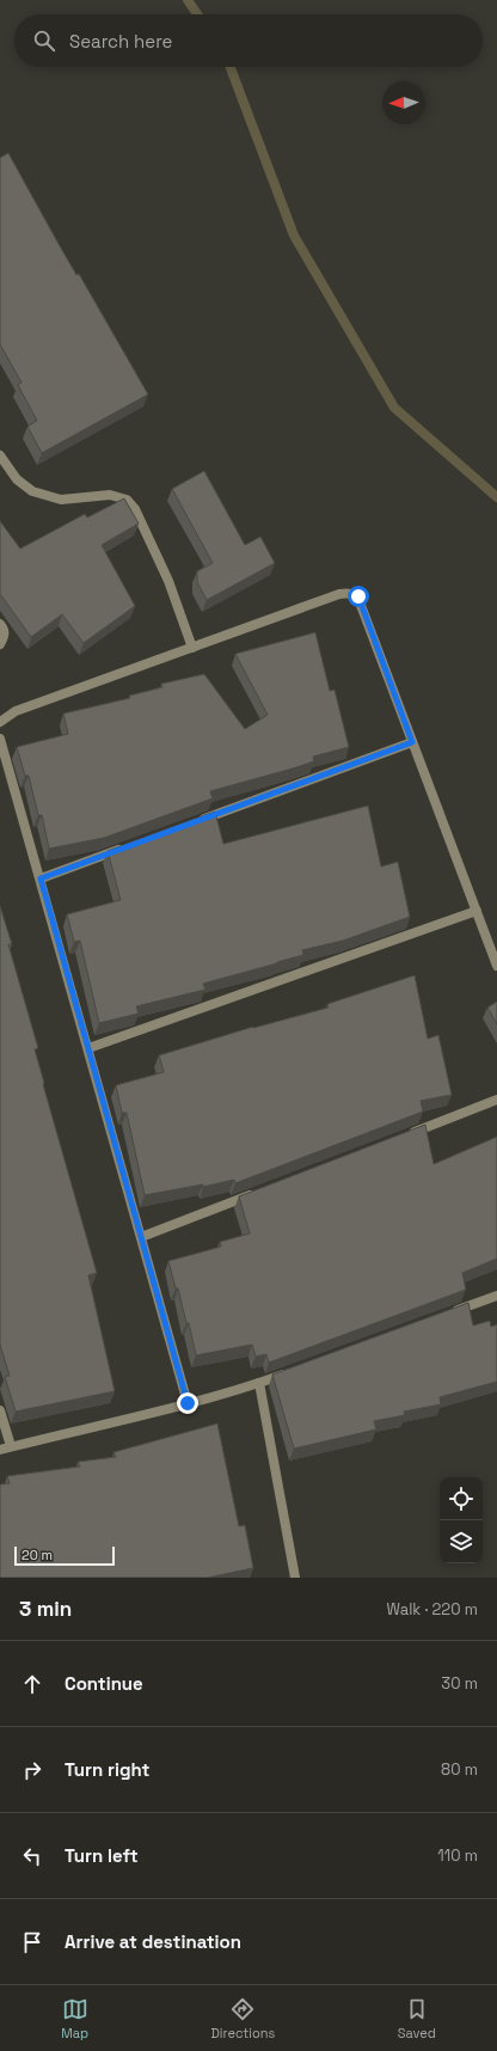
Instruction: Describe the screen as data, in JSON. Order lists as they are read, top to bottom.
{
  "scale_bar": "20 m",
  "north": "left",
  "page": {
    "search": "Search here",
    "scale": "20 m",
    "heading": ["3 min", "Walk · 220 m"],
    "list": [
      ["Continue", "30 m"],
      ["Turn right", "80 m"],
      ["Turn left", "110 m"],
      "Arrive at destination"
    ],
    "nav": ["Map", "Directions", "Saved"]
  }
}
